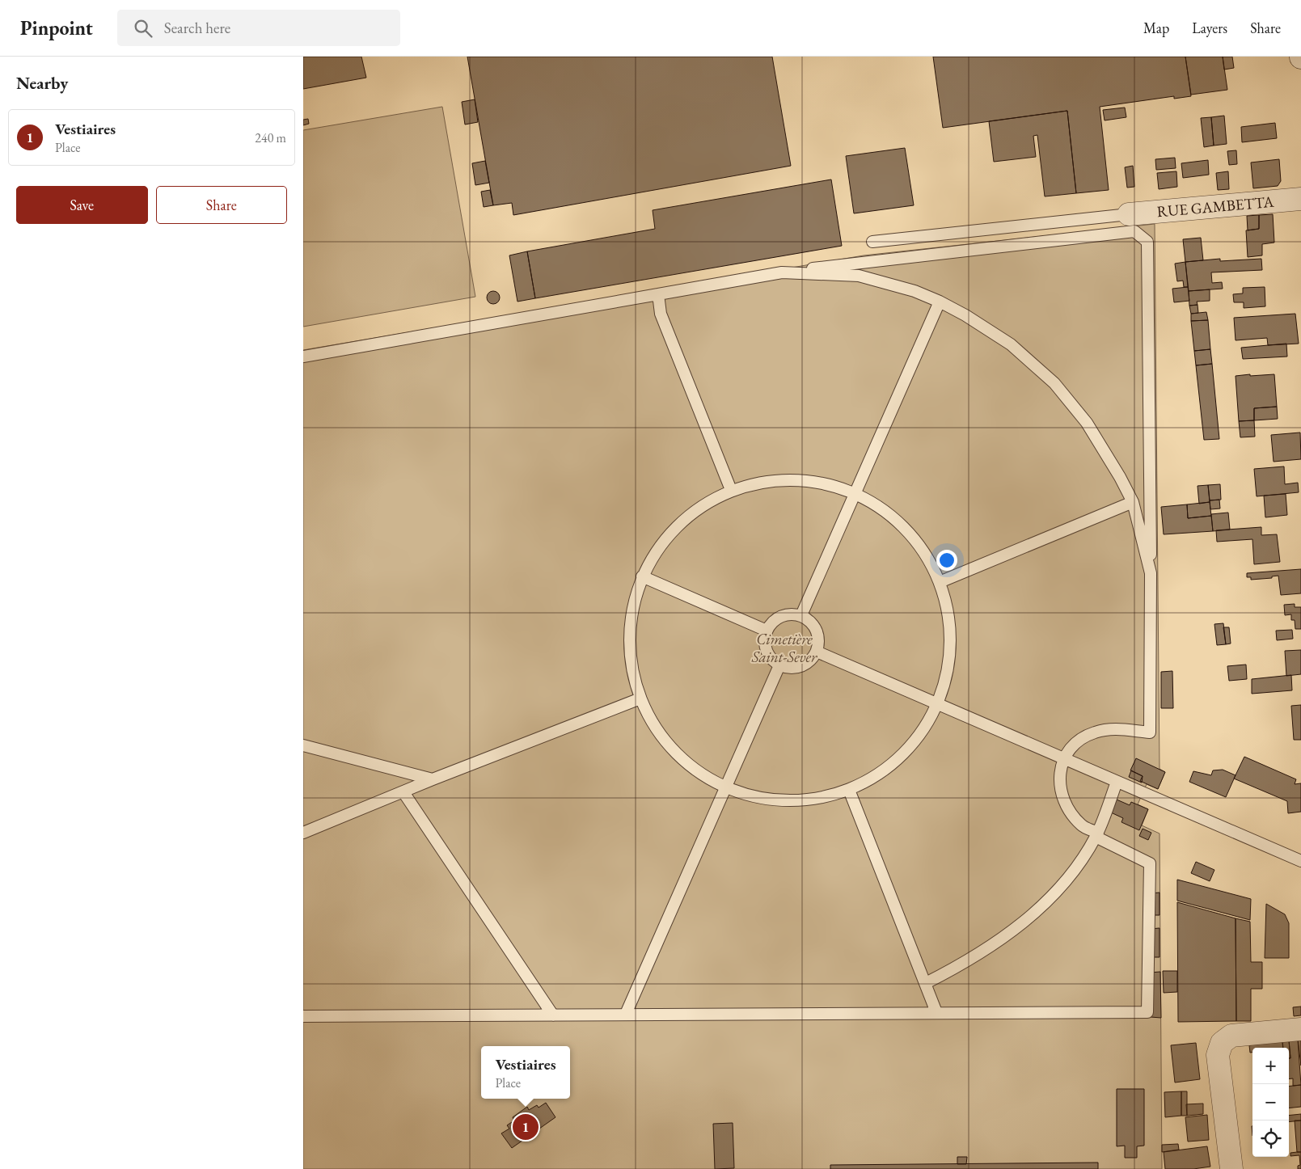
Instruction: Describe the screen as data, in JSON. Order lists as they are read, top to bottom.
{
  "streets": {
    "street": ["RUE GAMBETTA"]
  },
  "parks": ["Cimetière Saint-Sever"],
  "page": {
    "header": "Pinpoint",
    "search": "Search here",
    "nav": ["Map", "Layers", "Share"],
    "heading": "Nearby",
    "list": [
      {
        "mark": "1",
        "name": "Vestiaires",
        "note": "Place",
        "value": "240 m"
      }
    ],
    "buttons": ["Save", "Share"],
    "popup": ["Vestiaires", "Place"],
    "map_buttons": ["+", "−"],
    "pins": "1"
  }
}
